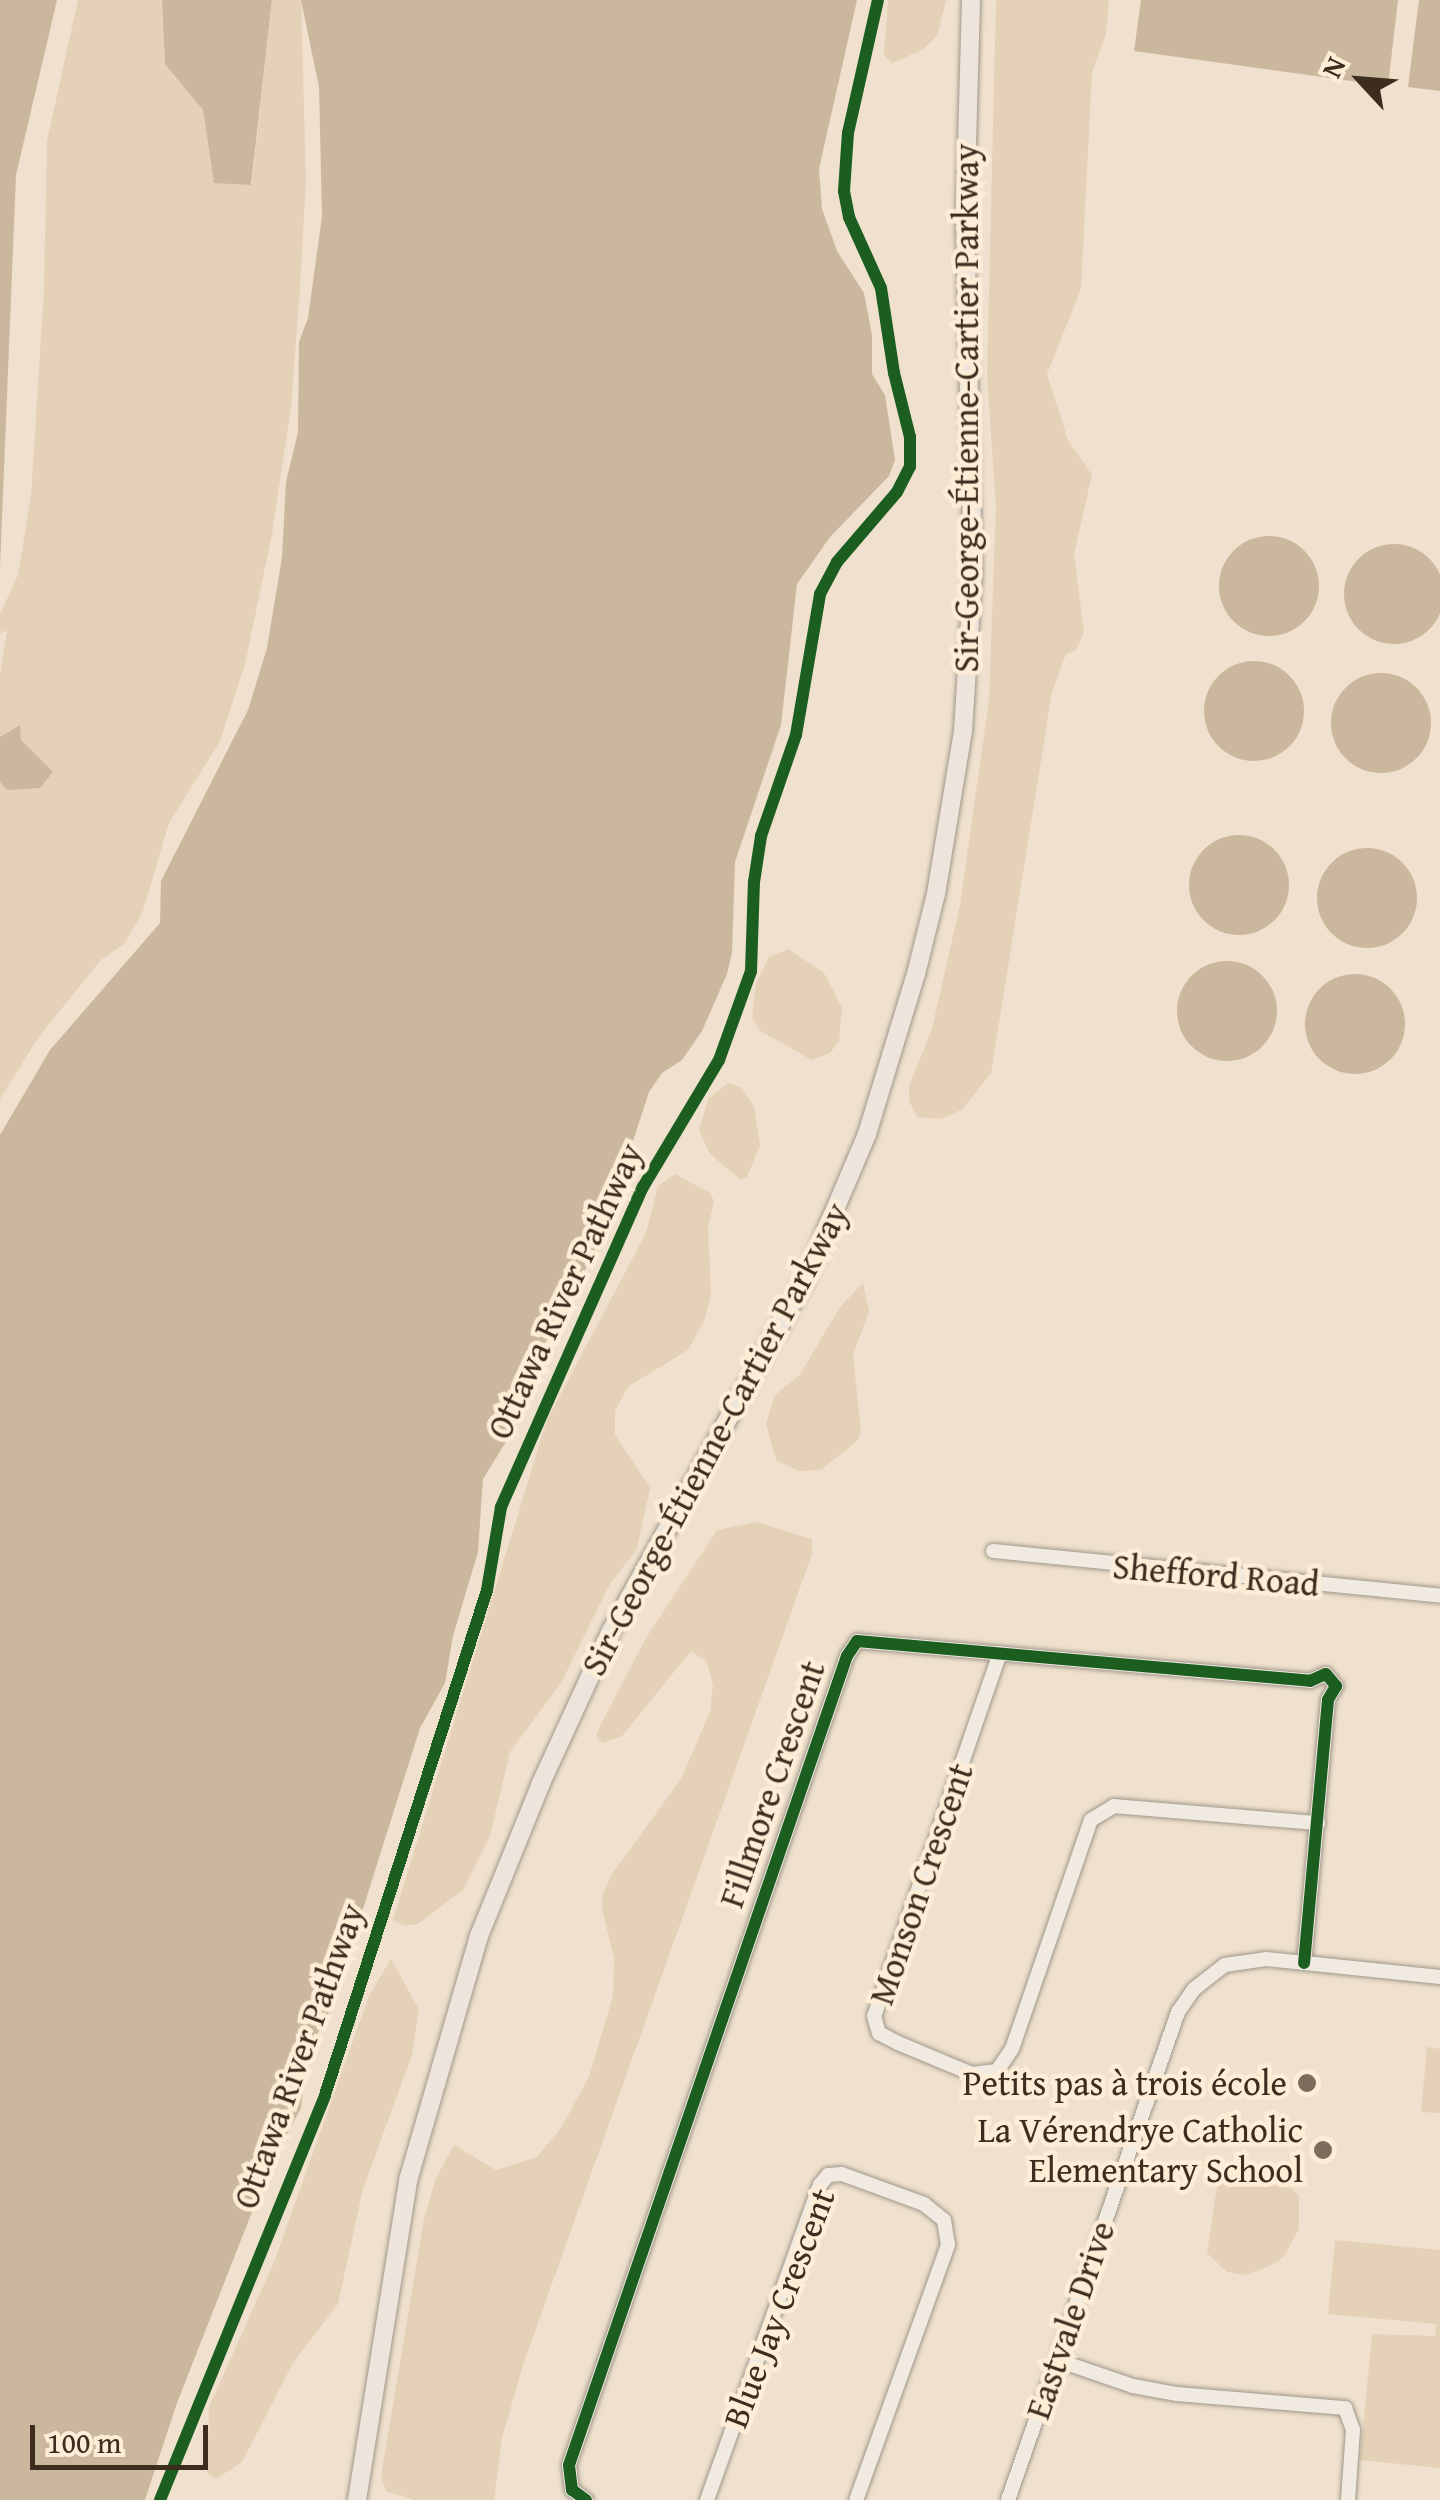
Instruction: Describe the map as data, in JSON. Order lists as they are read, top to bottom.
{
  "streets": {
    "main road": ["Sir-George-Étienne-Cartier Parkway"],
    "street": [
      "Shefford Road",
      "Fillmore Crescent",
      "Monson Crescent",
      "Blue Jay Crescent",
      "Eastvale Drive"
    ],
    "cycle path": ["Ottawa River Pathway"]
  },
  "crossings": [
    ["Fillmore Crescent", "Monson Crescent"],
    ["Fillmore Crescent", "Eastvale Drive"]
  ],
  "places": ["Petits pas à trois école", "La Vérendrye Catholic Elementary School"],
  "scale_bar": "100 m",
  "north": "top left"
}
